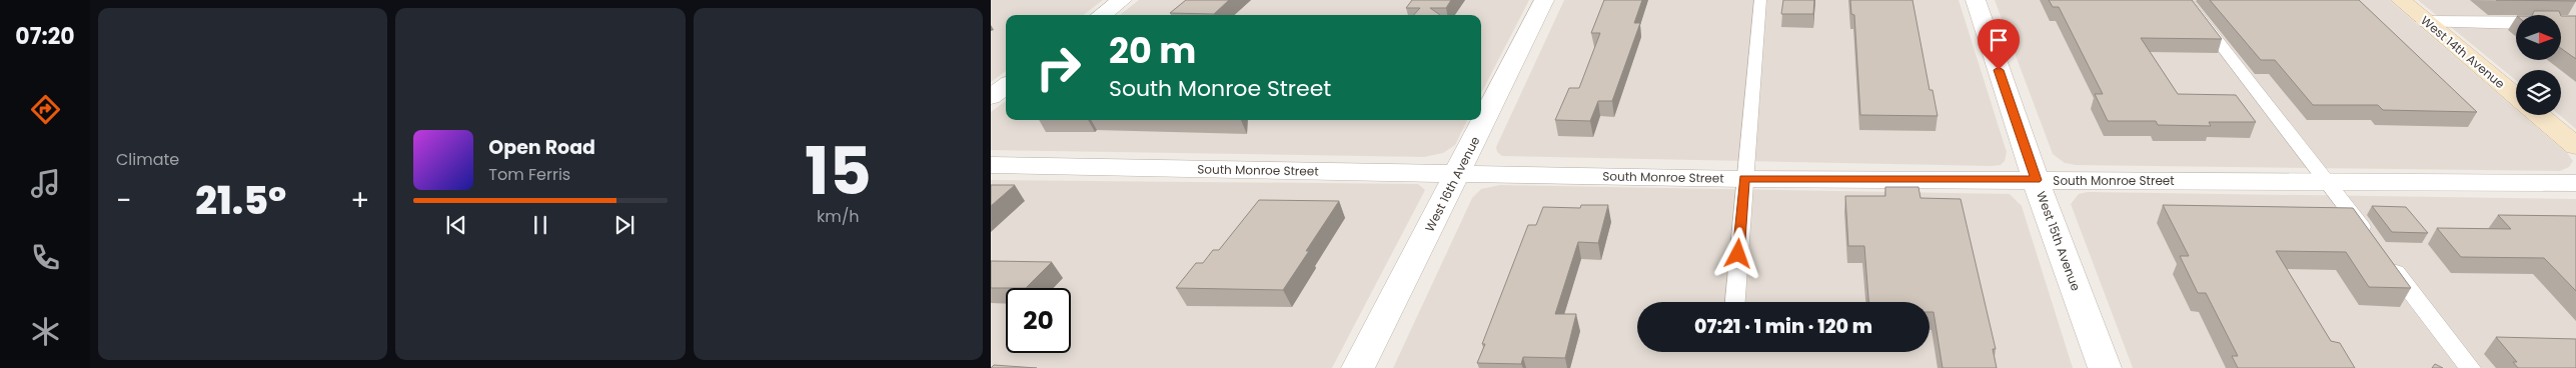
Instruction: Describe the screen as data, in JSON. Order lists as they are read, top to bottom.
{
  "streets": {
    "street": [
      "West 14th Avenue",
      "South Monroe Street",
      "West 16th Avenue",
      "West 15th Avenue"
    ]
  },
  "crossings": [
    ["South Monroe Street", "West 16th Avenue"],
    ["South Monroe Street", "West 15th Avenue"]
  ],
  "north": "right",
  "page": {
    "tabs": "07:20",
    "tile": [
      "Climate",
      ["15", "km/h"]
    ],
    "turn": ["20 m", "South Monroe Street"],
    "song": ["Open Road", "Tom Ferris"],
    "heat": ["−", "21.5°", "+"],
    "limit": "20",
    "trip": "07:21 · 1 min · 120 m"
  }
}
